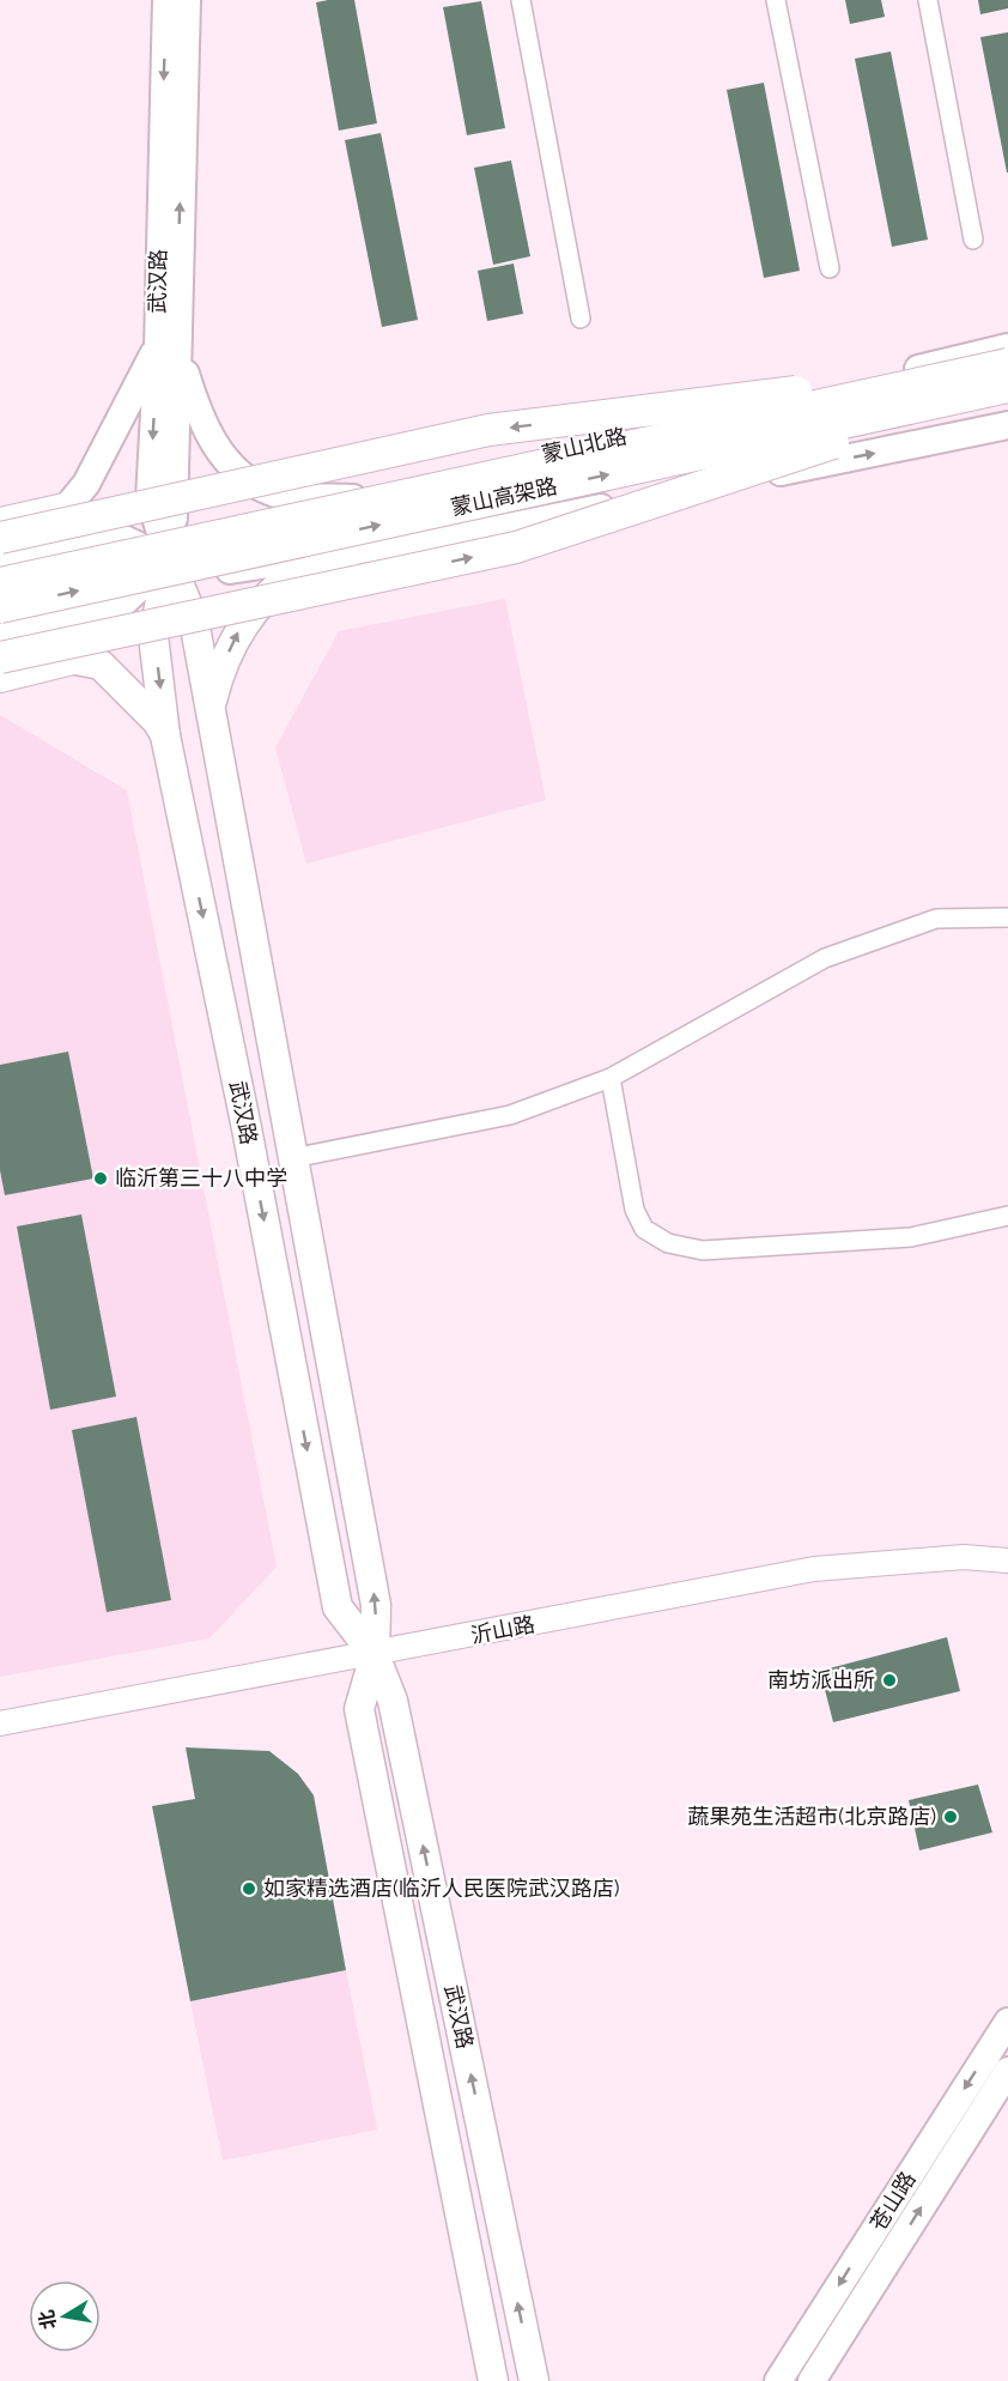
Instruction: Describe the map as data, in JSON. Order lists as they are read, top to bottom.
{
  "streets": {
    "highway": ["蒙山高架路"],
    "main road": ["武汉路", "蒙山北路", "苍山路"],
    "street": ["沂山路"]
  },
  "crossings": [
    ["武汉路", "蒙山北路"],
    ["武汉路", "沂山路"],
    ["蒙山北路", "蒙山高架路"]
  ],
  "places": [
    "临沂第三十八中学",
    "南坊派出所",
    "蔬果苑生活超市(北京路店)",
    "如家精选酒店(临沂人民医院武汉路店)"
  ],
  "north": "left"
}
